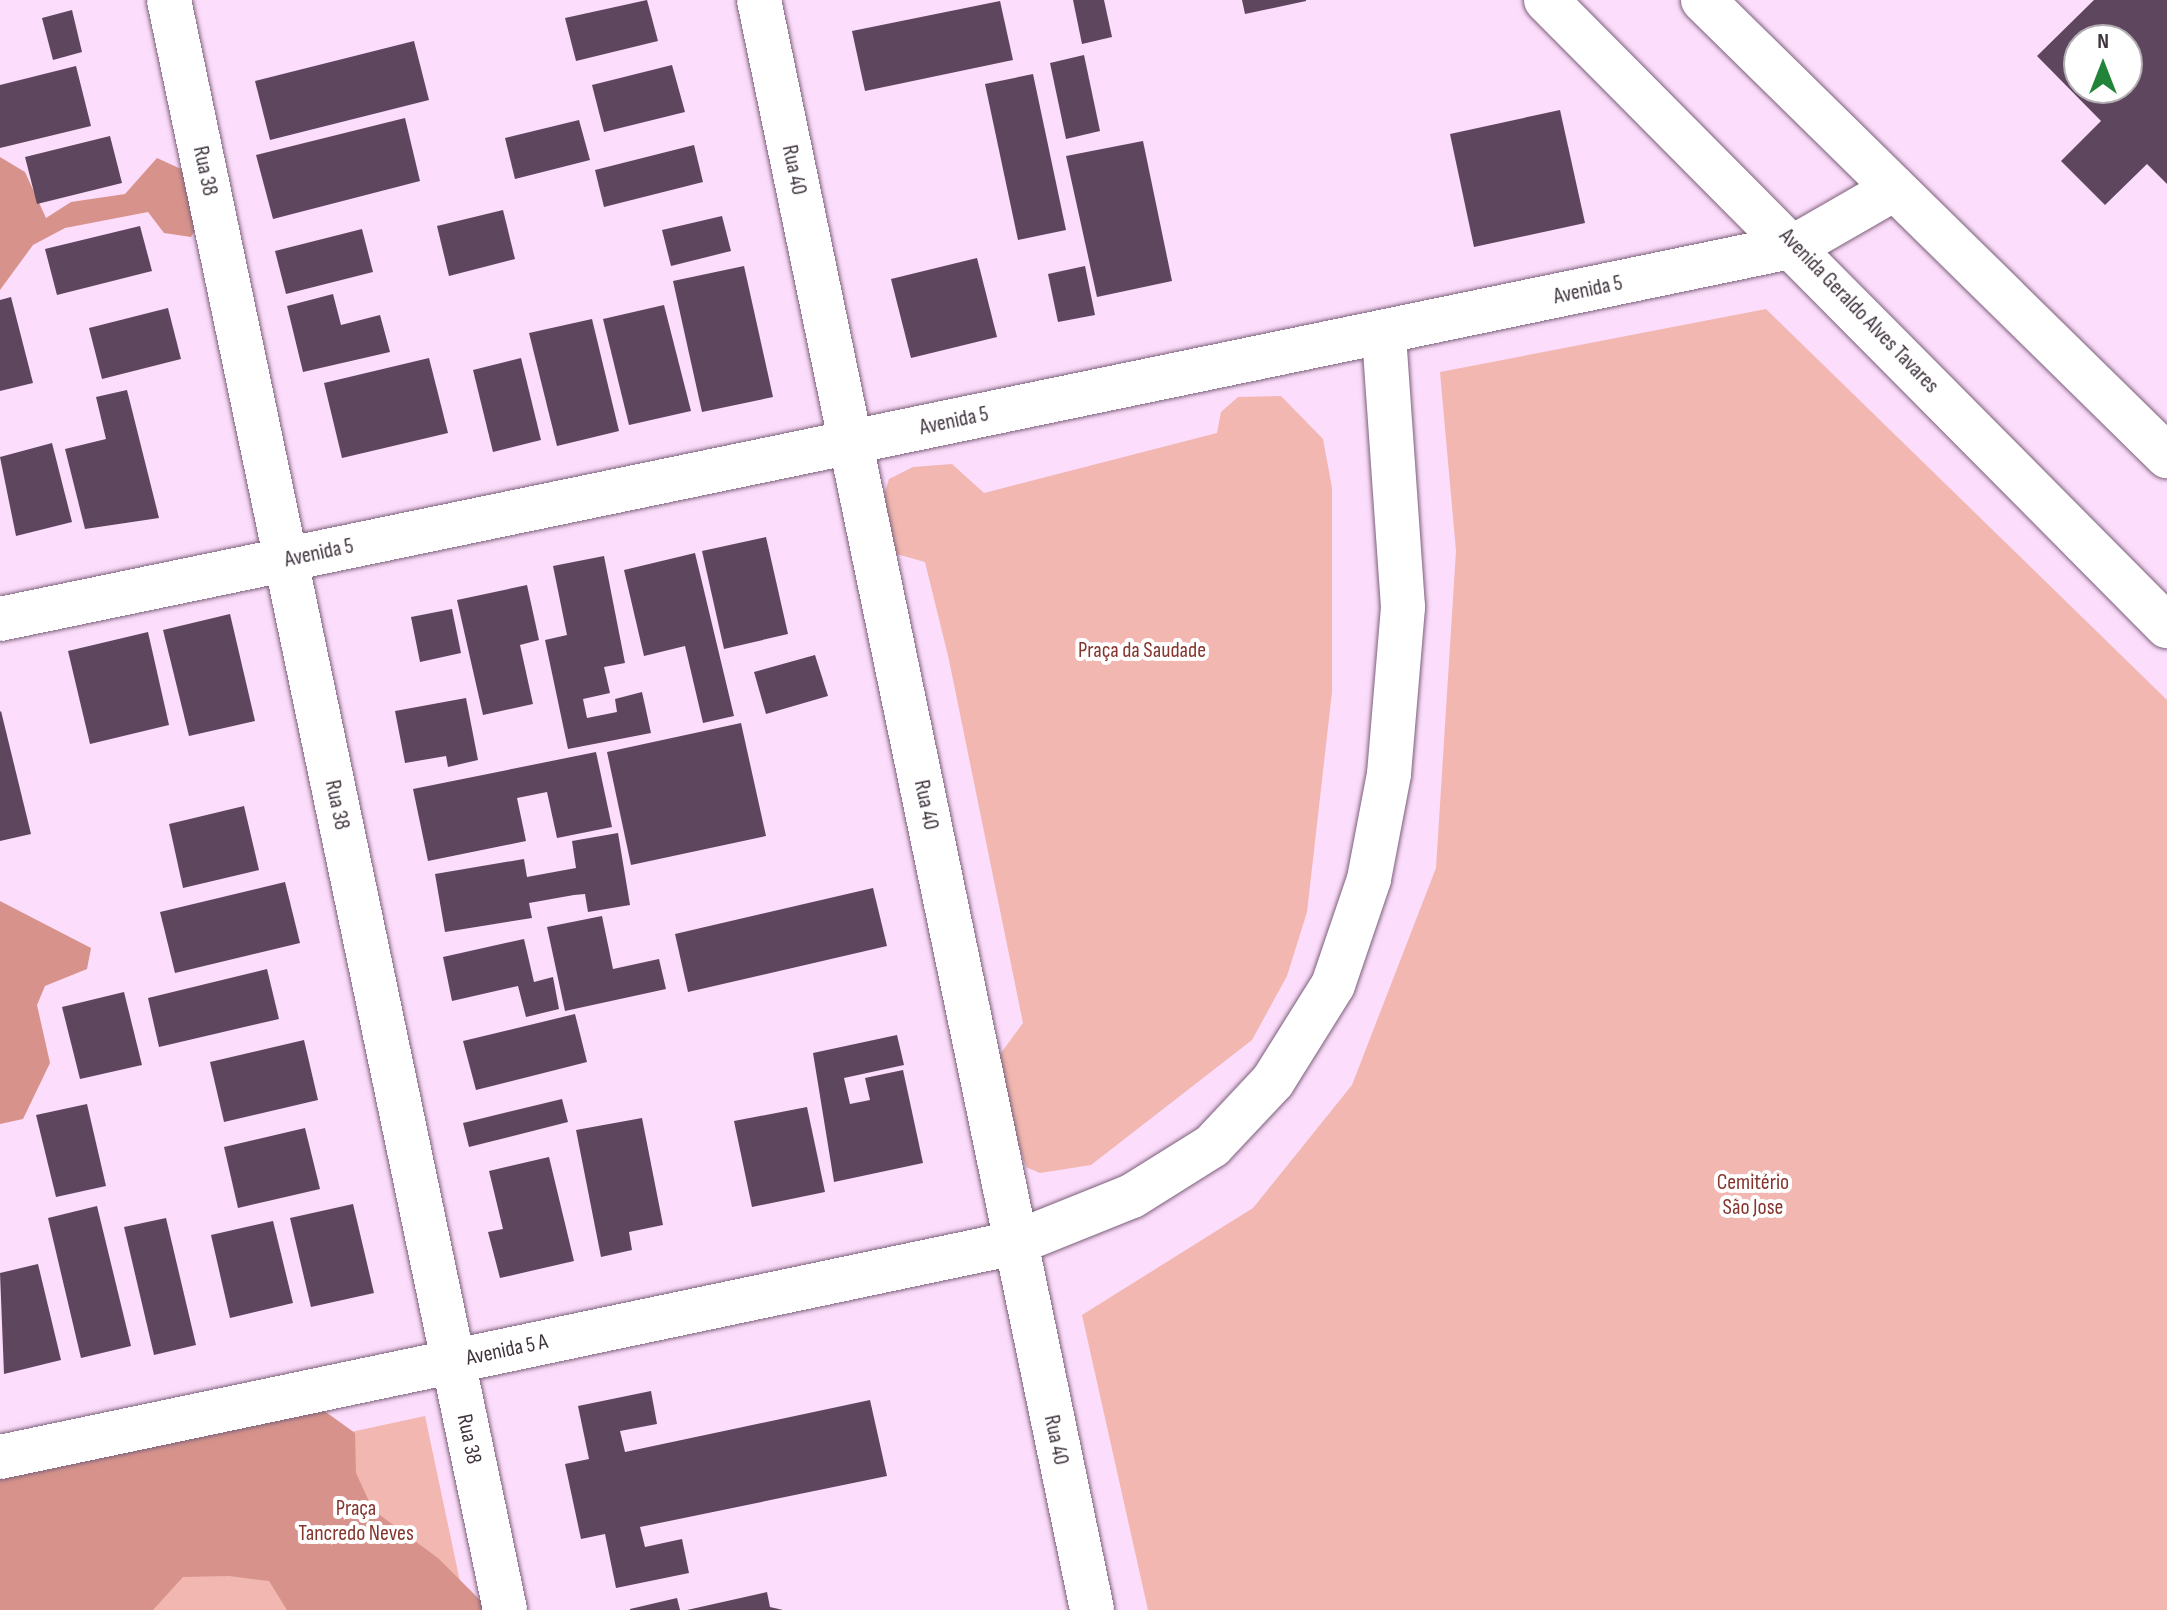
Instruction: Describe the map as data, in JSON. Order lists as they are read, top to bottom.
{
  "streets": {
    "street": [
      "Rua 40",
      "Rua 38",
      "Avenida 5",
      "Avenida Geraldo Alves Tavares",
      "Avenida 5 A"
    ]
  },
  "crossings": [
    ["Rua 40", "Avenida 5"],
    ["Rua 40", "Avenida 5 A"],
    ["Rua 38", "Avenida 5"],
    ["Rua 38", "Avenida 5 A"],
    ["Avenida 5", "Avenida Geraldo Alves Tavares"]
  ],
  "parks": ["Praça da Saudade", "Cemitério São Jose", "Praça Tancredo Neves"],
  "north": "top"
}
